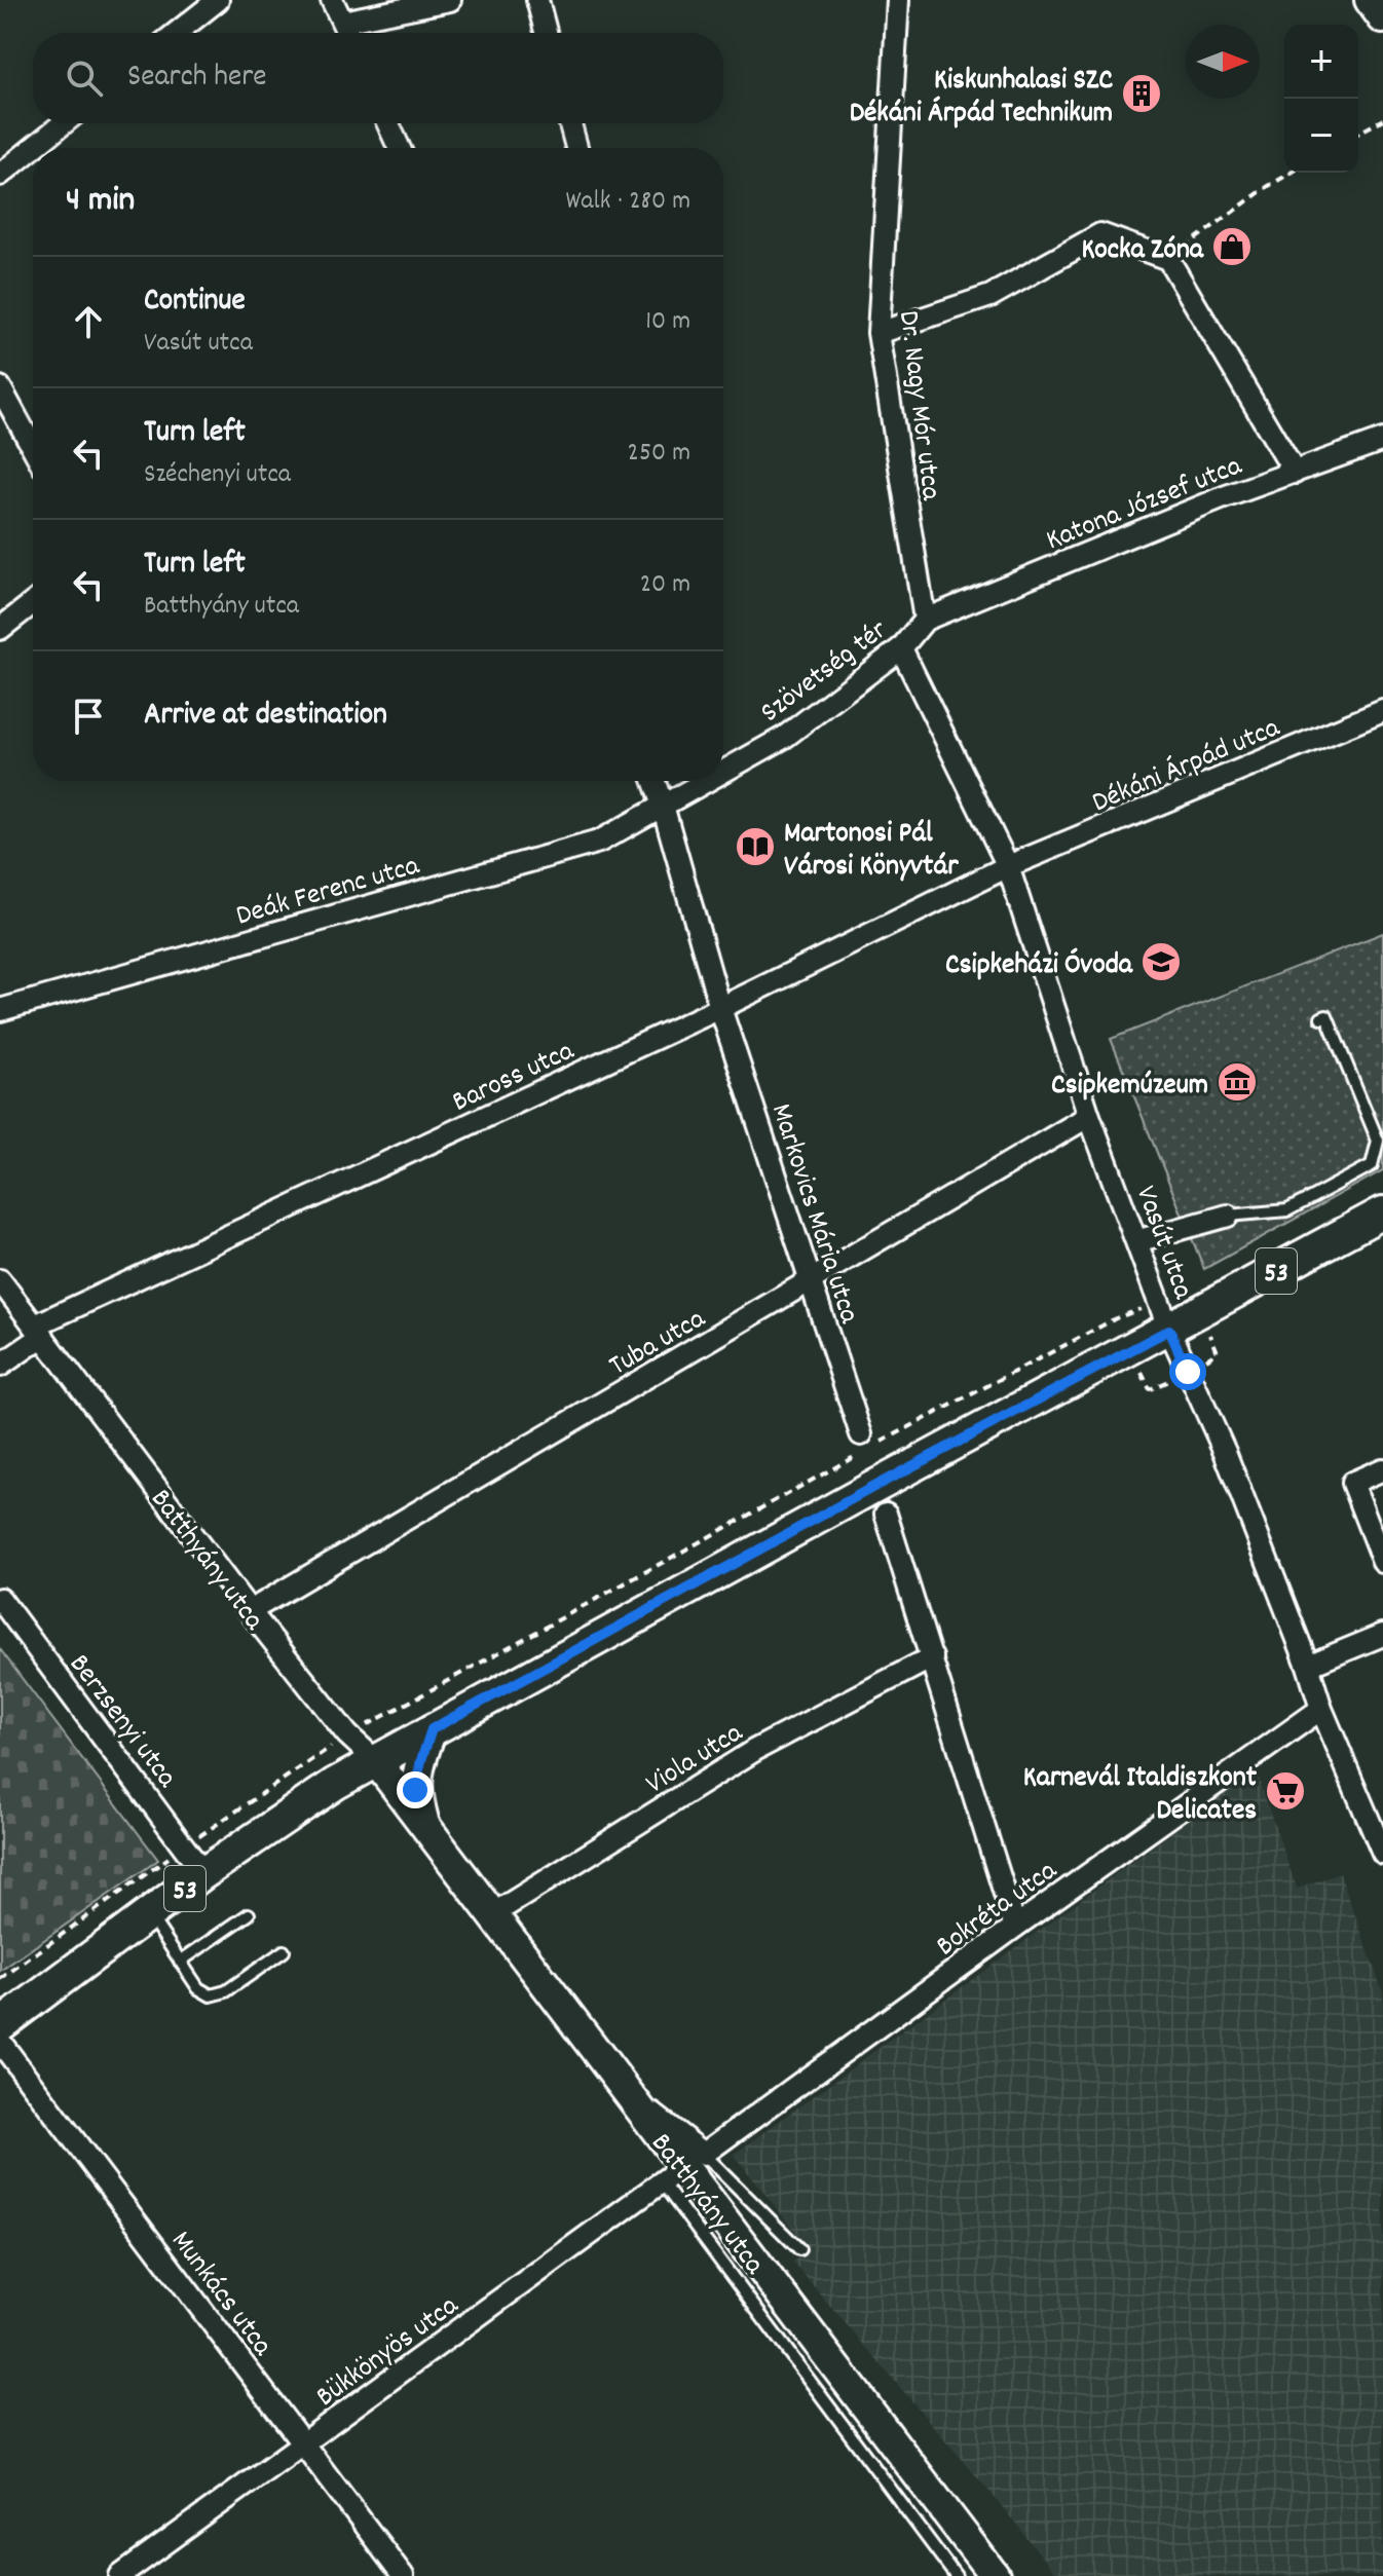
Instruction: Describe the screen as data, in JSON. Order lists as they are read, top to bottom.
{
  "streets": {
    "main road": ["53", "Batthyány utca"],
    "street": [
      "Dr. Nagy Mór utca",
      "Katona József utca",
      "Szövetség tér",
      "Dékáni Árpád utca",
      "Deák Ferenc utca",
      "Baross utca",
      "Markovics Mária utca",
      "Vasút utca",
      "Tuba utca",
      "Berzsenyi utca",
      "Viola utca",
      "Bokréta utca",
      "Munkács utca",
      "Bükkönyös utca"
    ]
  },
  "crossings": [
    ["Dr. Nagy Mór utca", "Katona József utca"],
    ["Dr. Nagy Mór utca", "Szövetség tér"],
    ["Katona József utca", "Szövetség tér"],
    ["Szövetség tér", "Deák Ferenc utca"],
    ["Szövetség tér", "Markovics Mária utca"],
    ["Szövetség tér", "Vasút utca"],
    ["Dékáni Árpád utca", "Baross utca"],
    ["Dékáni Árpád utca", "Vasút utca"],
    ["Deák Ferenc utca", "Markovics Mária utca"],
    ["Baross utca", "Markovics Mária utca"],
    ["Baross utca", "Vasút utca"],
    ["Baross utca", "Batthyány utca"],
    ["Markovics Mária utca", "Tuba utca"],
    ["Vasút utca", "53"],
    ["Vasút utca", "Tuba utca"],
    ["Vasút utca", "Bokréta utca"],
    ["53", "Batthyány utca"],
    ["53", "Berzsenyi utca"],
    ["Tuba utca", "Batthyány utca"],
    ["Batthyány utca", "Viola utca"],
    ["Batthyány utca", "Bokréta utca"],
    ["Batthyány utca", "Bükkönyös utca"],
    ["Bokréta utca", "Bükkönyös utca"],
    ["Munkács utca", "Bükkönyös utca"]
  ],
  "places": {
    "building": ["Kiskunhalasi SZC Dékáni Árpád Technikum"],
    "shop": ["Kocka Zóna"],
    "library": ["Martonosi Pál Városi Könyvtár"],
    "school or university": ["Csipkeházi Óvoda"],
    "museum": ["Csipkemúzeum"],
    "supermarket": ["Karnevál Italdiszkont Delicates"]
  },
  "north": "right",
  "page": {
    "map_buttons": ["+", "−"],
    "search": "Search here",
    "heading": ["4 min", "Walk · 280 m"],
    "list": [
      ["Continue", "Vasút utca", "10 m"],
      ["Turn left", "Széchenyi utca", "250 m"],
      ["Turn left", "Batthyány utca", "20 m"],
      "Arrive at destination"
    ]
  }
}
